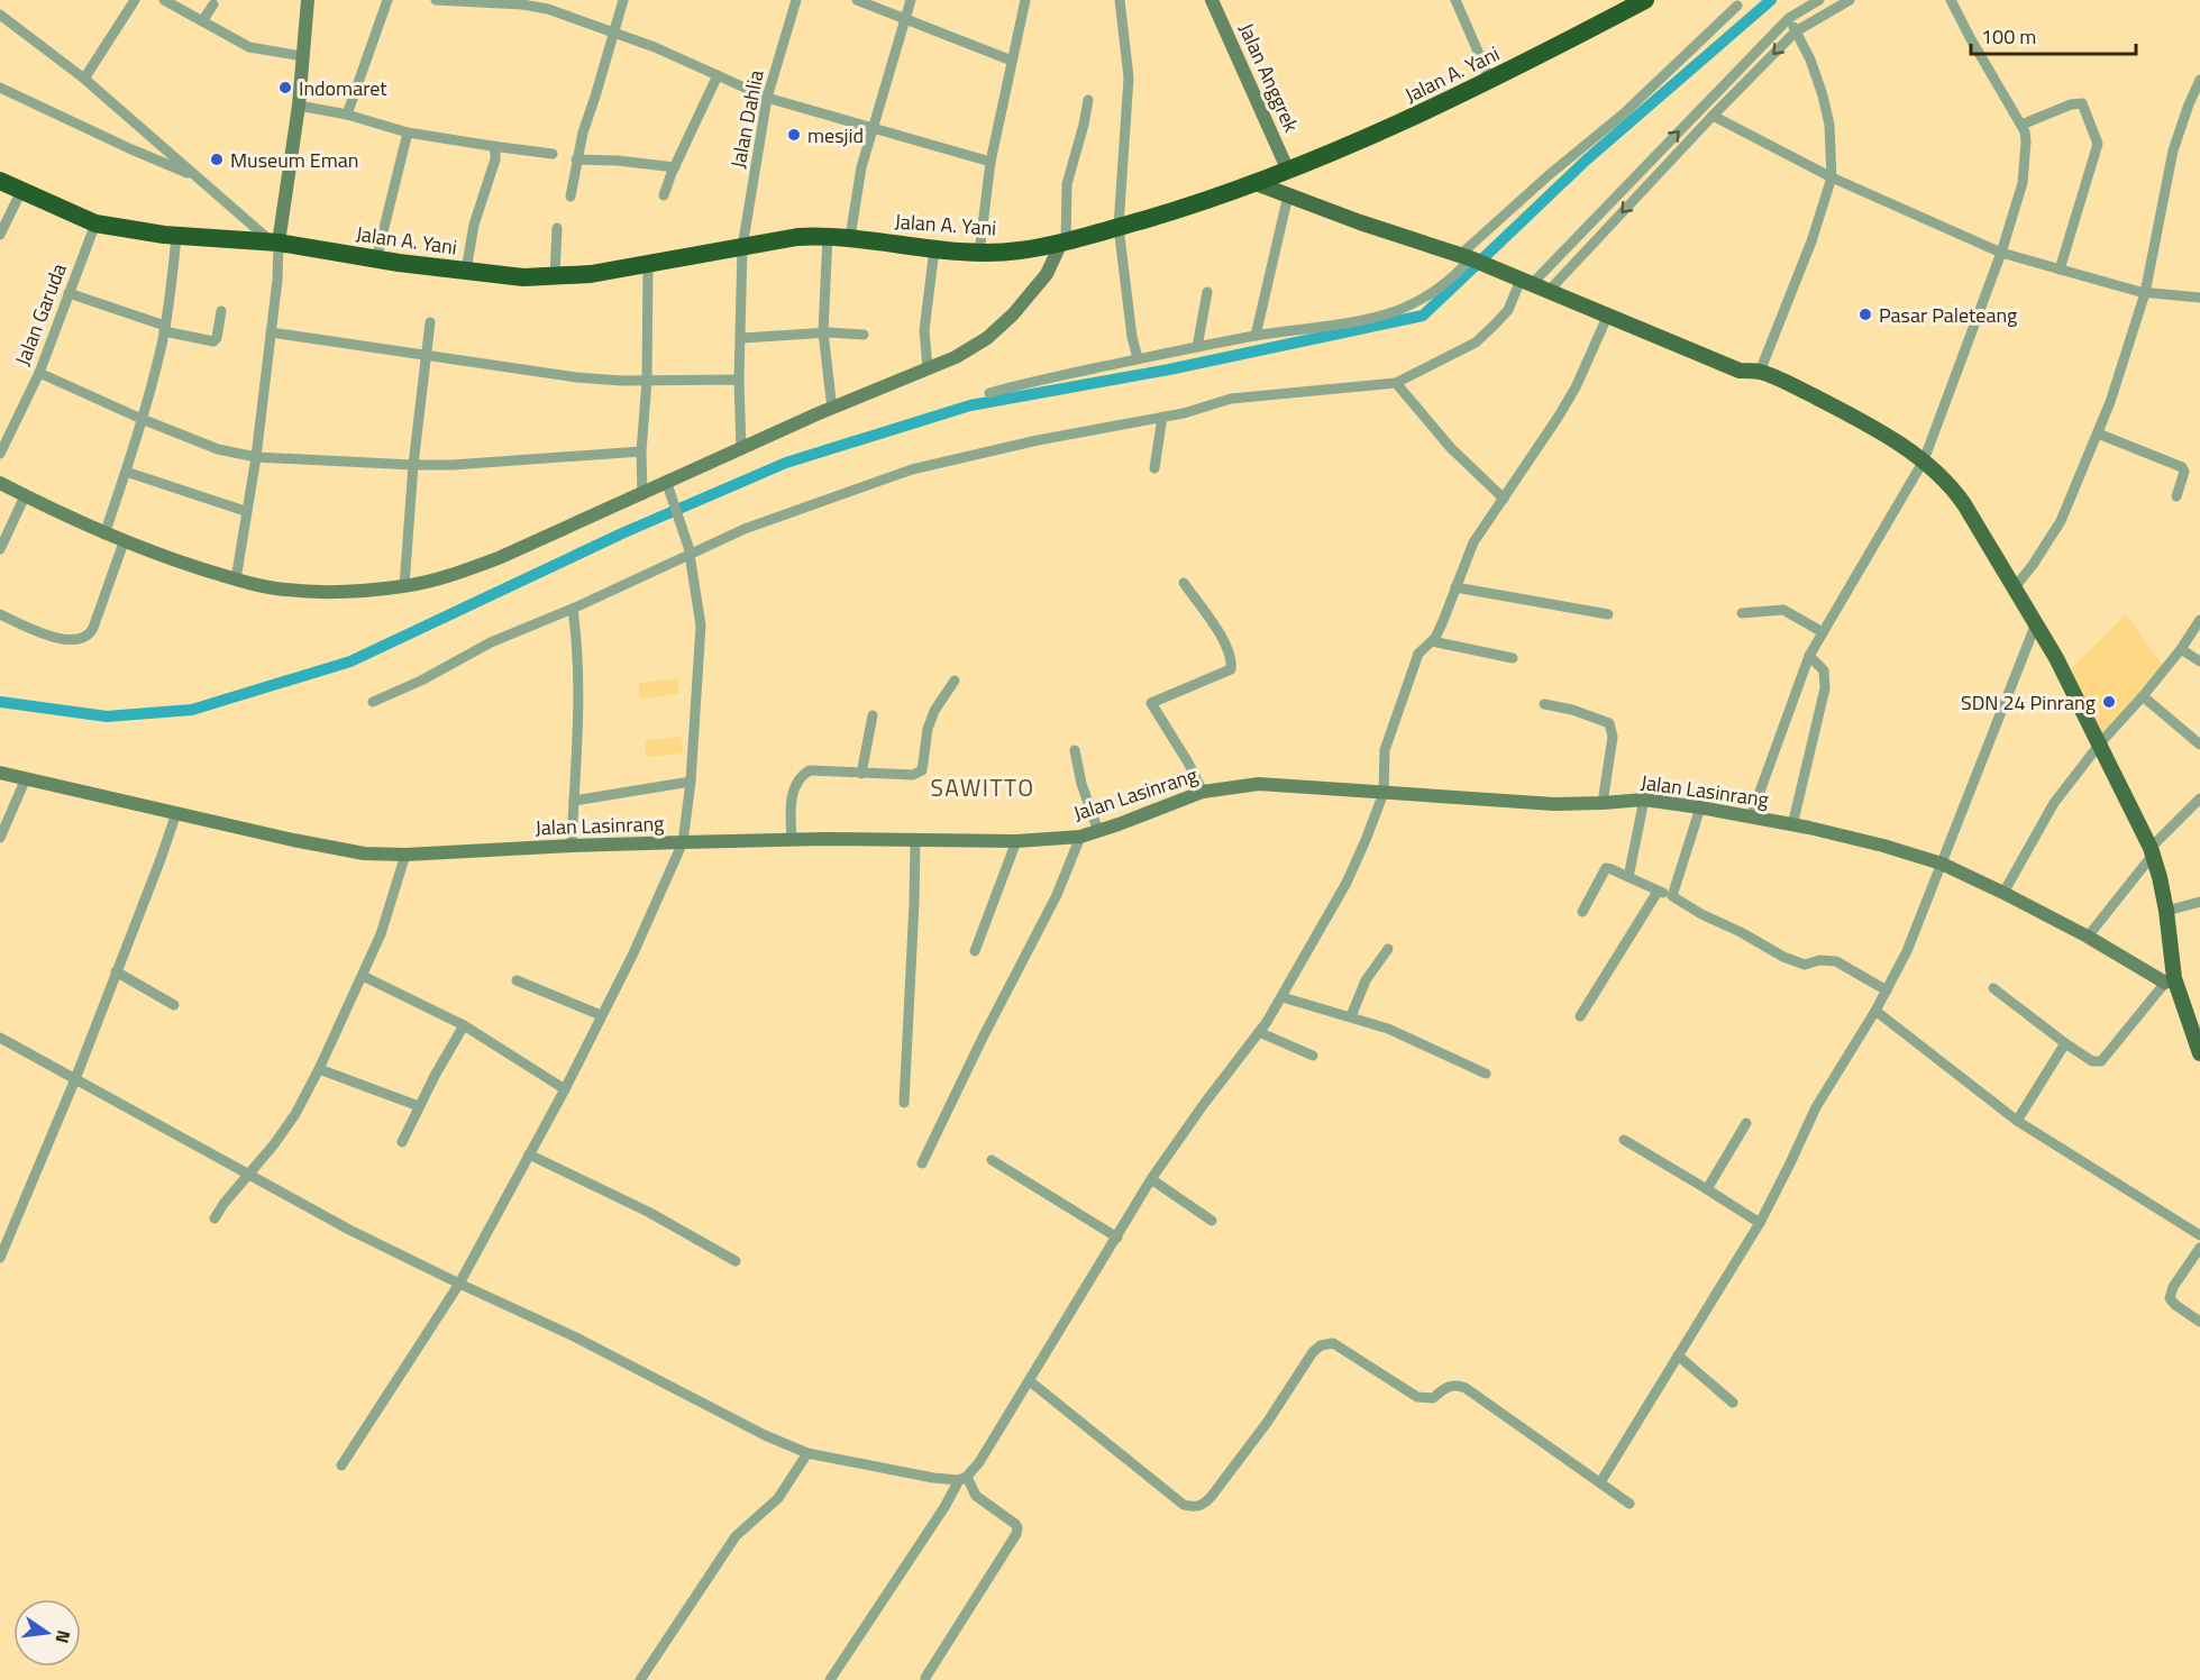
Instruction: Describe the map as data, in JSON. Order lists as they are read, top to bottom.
{
  "streets": {
    "highway": ["Jalan A. Yani"],
    "street": [
      "Jalan Anggrek",
      "Jalan Dahlia",
      "Jalan Garuda",
      "Jalan Lasinrang"
    ]
  },
  "crossings": [
    ["Jalan A. Yani", "Jalan Anggrek"],
    ["Jalan A. Yani", "Jalan Dahlia"],
    ["Jalan A. Yani", "Jalan Garuda"]
  ],
  "districts": ["SAWITTO"],
  "places": [
    "Indomaret",
    "mesjid",
    "Museum Eman",
    "Pasar Paleteang",
    "SDN 24 Pinrang"
  ],
  "scale_bar": "100 m",
  "north": "right"
}
